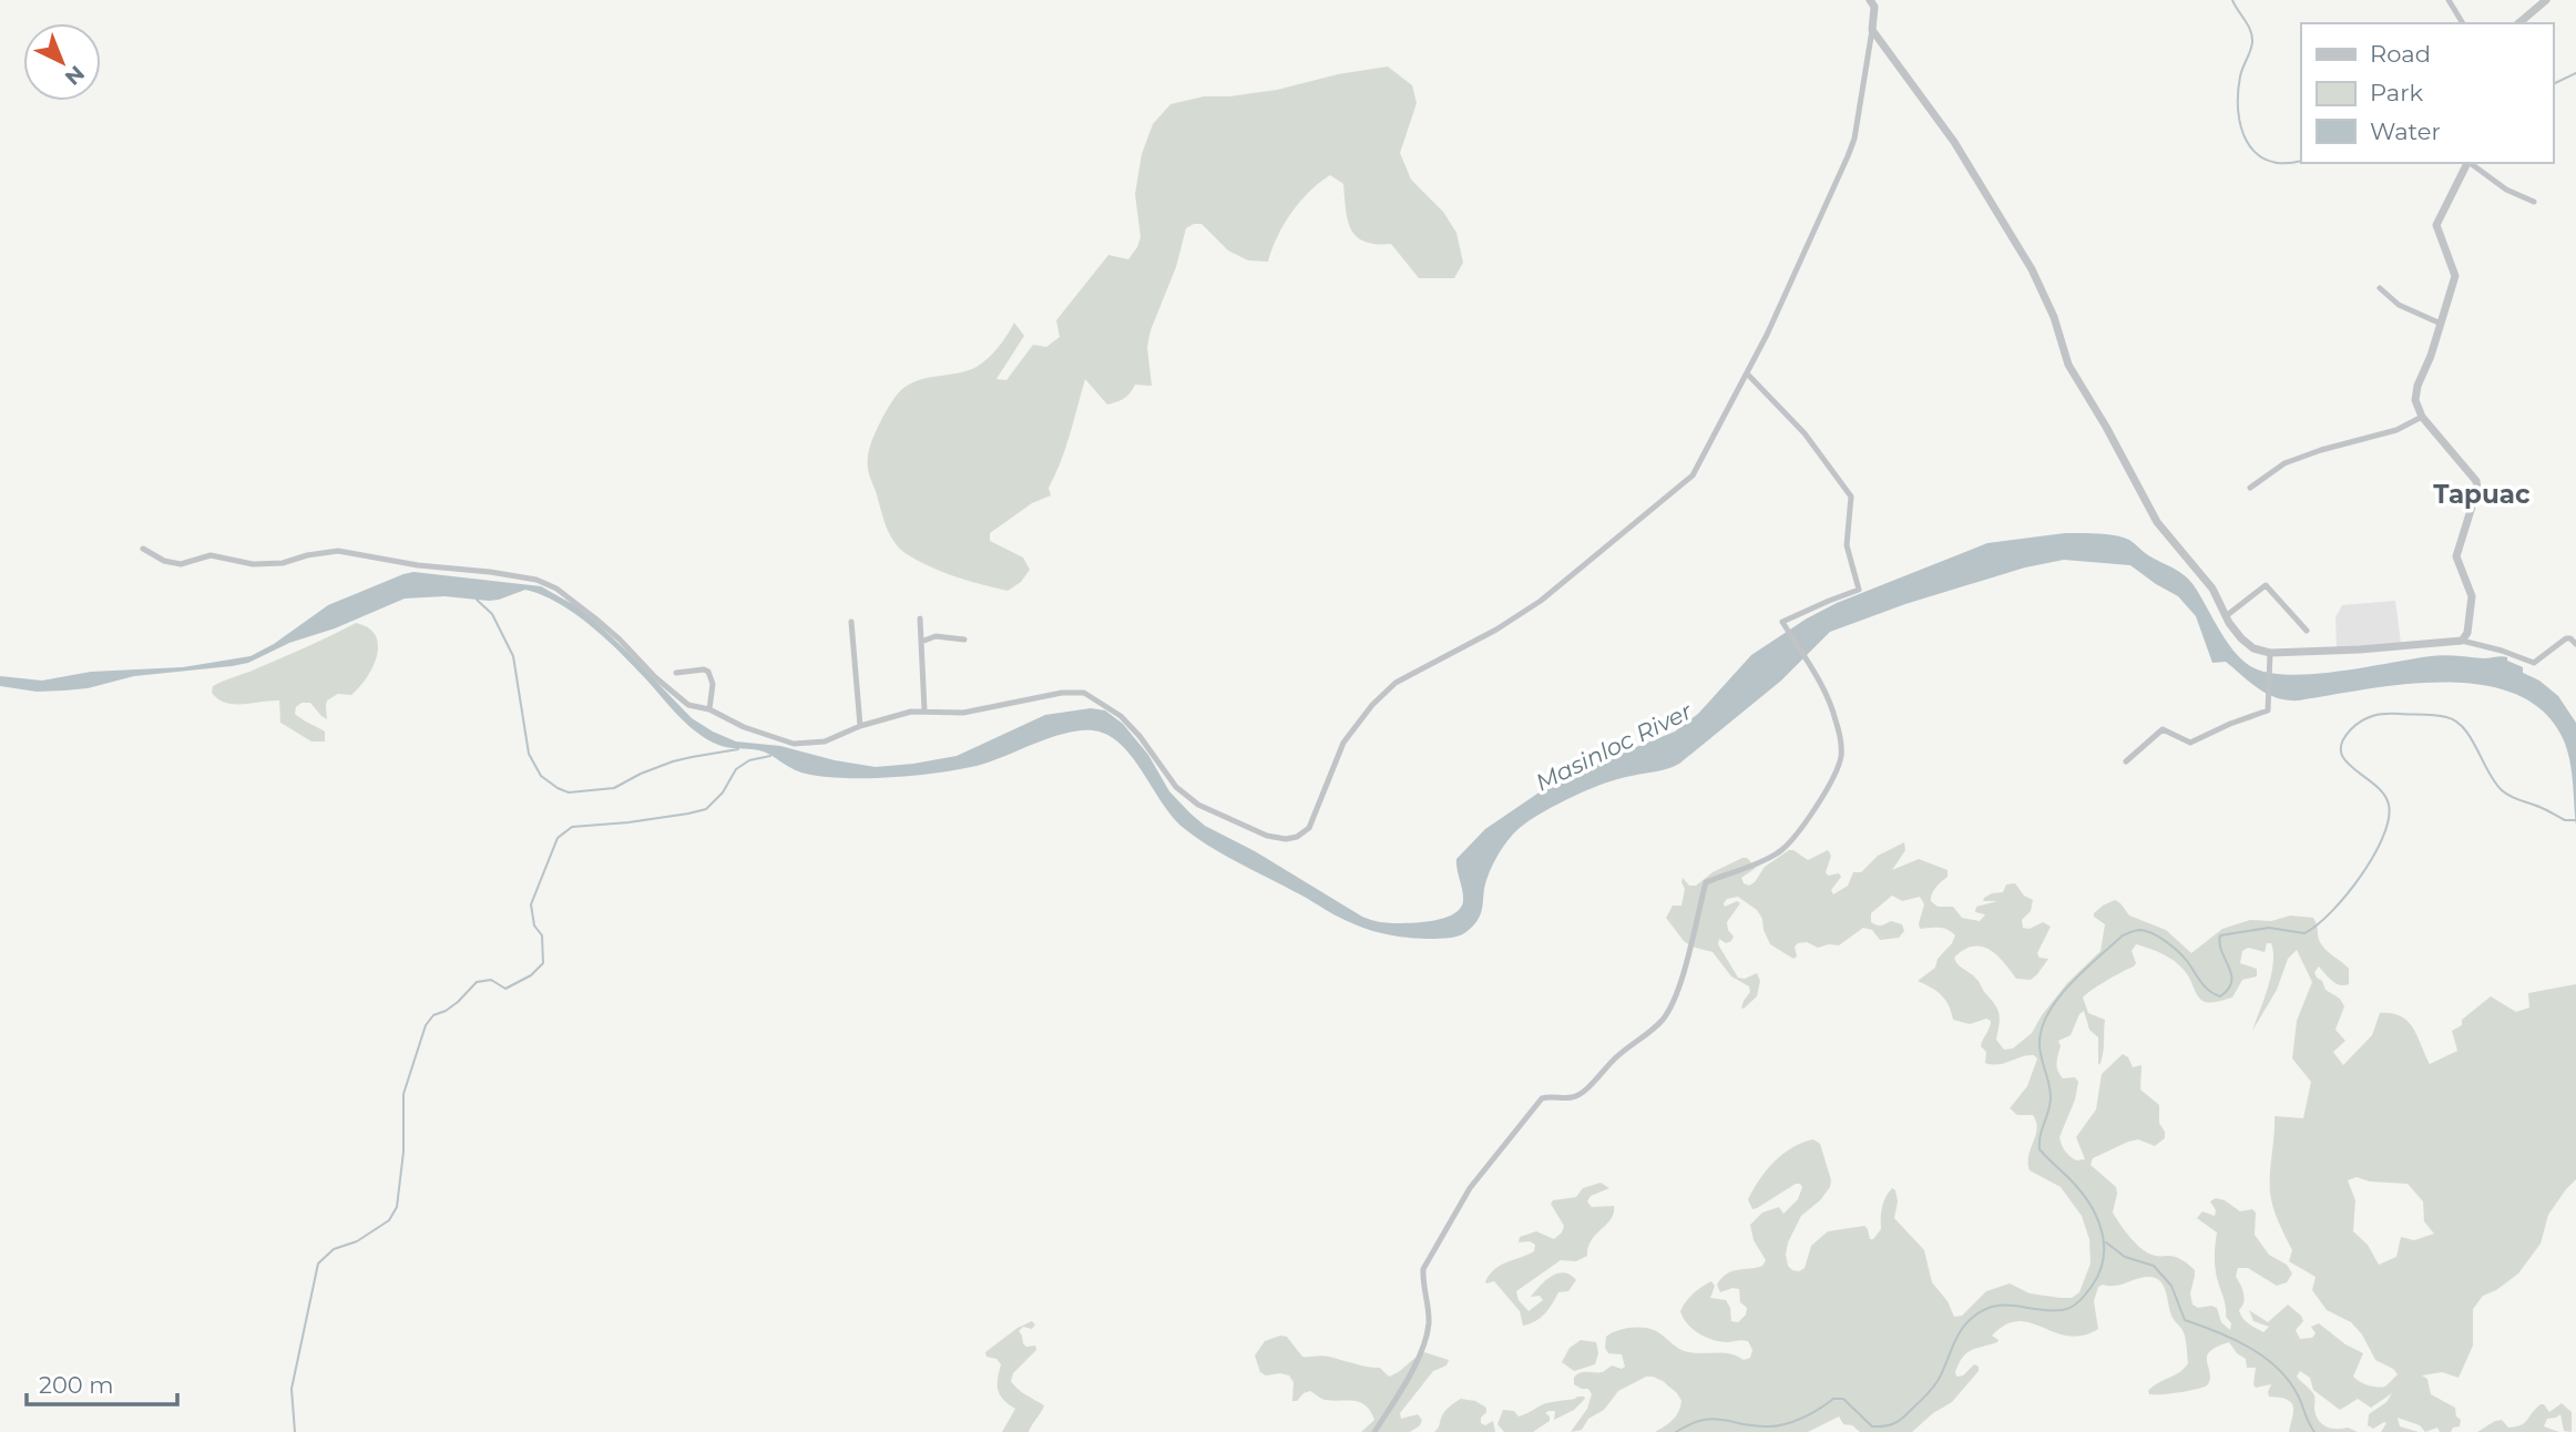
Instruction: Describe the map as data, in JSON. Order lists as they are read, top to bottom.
{
  "districts": ["Tapuac"],
  "water": ["Masinloc River"],
  "legend": ["Road", "Park", "Water"],
  "scale_bar": "200 m",
  "north": "bottom right"
}
